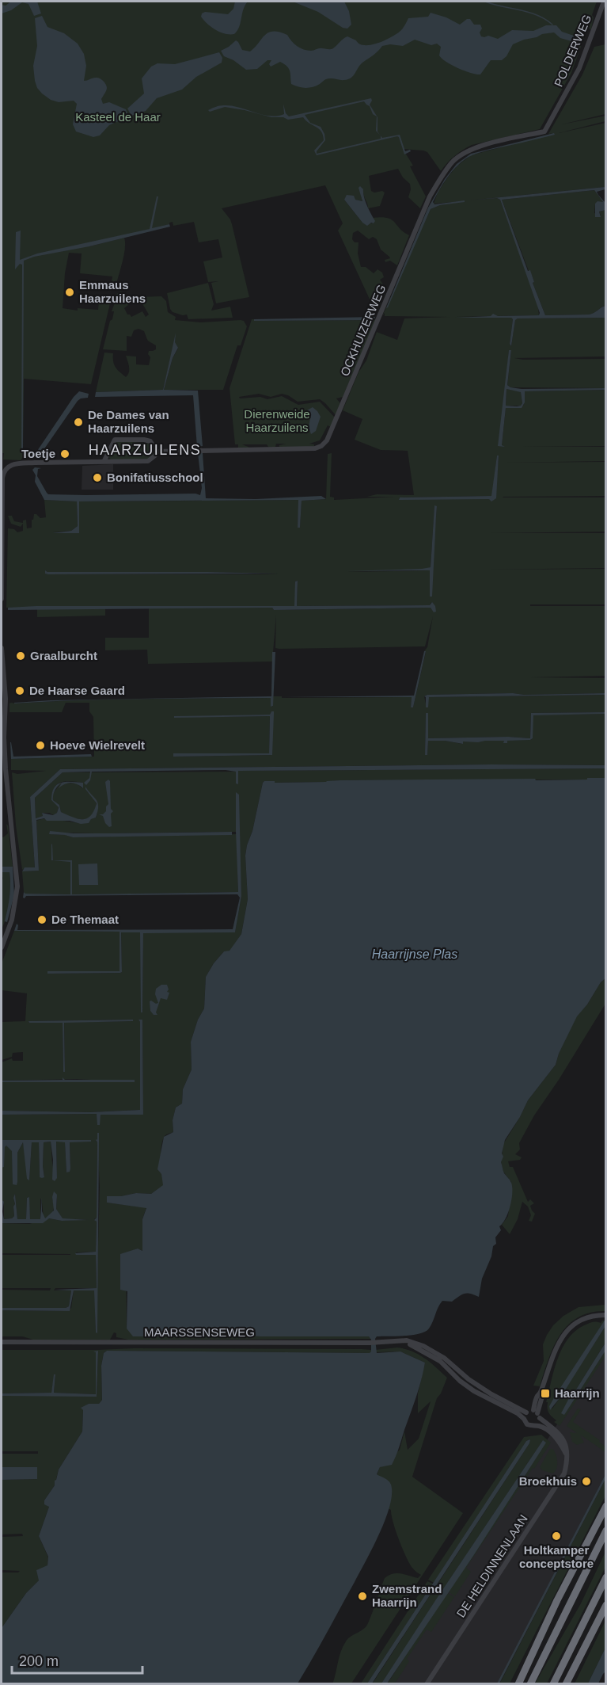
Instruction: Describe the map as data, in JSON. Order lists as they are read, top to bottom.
{
  "streets": {
    "street": [
      "POLDERWEG",
      "OCKHUIZERWEG",
      "MAARSSENSEWEG",
      "DE HELDINNENLAAN"
    ]
  },
  "crossings": [
    ["POLDERWEG", "OCKHUIZERWEG"]
  ],
  "districts": ["HAARZUILENS"],
  "water": ["Haarrijnse Plas"],
  "parks": ["Kasteel de Haar", "Dierenweide Haarzuilens"],
  "places": {
    "other": [
      "Emmaus Haarzuilens",
      "De Dames van Haarzuilens",
      "Toetje",
      "Bonifatiusschool",
      "Graalburcht",
      "De Haarse Gaard",
      "Hoeve Wielrevelt",
      "De Themaat",
      "Broekhuis",
      "Holtkamper conceptstore",
      "Zwemstrand Haarrijn"
    ],
    "transit": ["Haarrijn"]
  },
  "scale_bar": "200 m"
}
